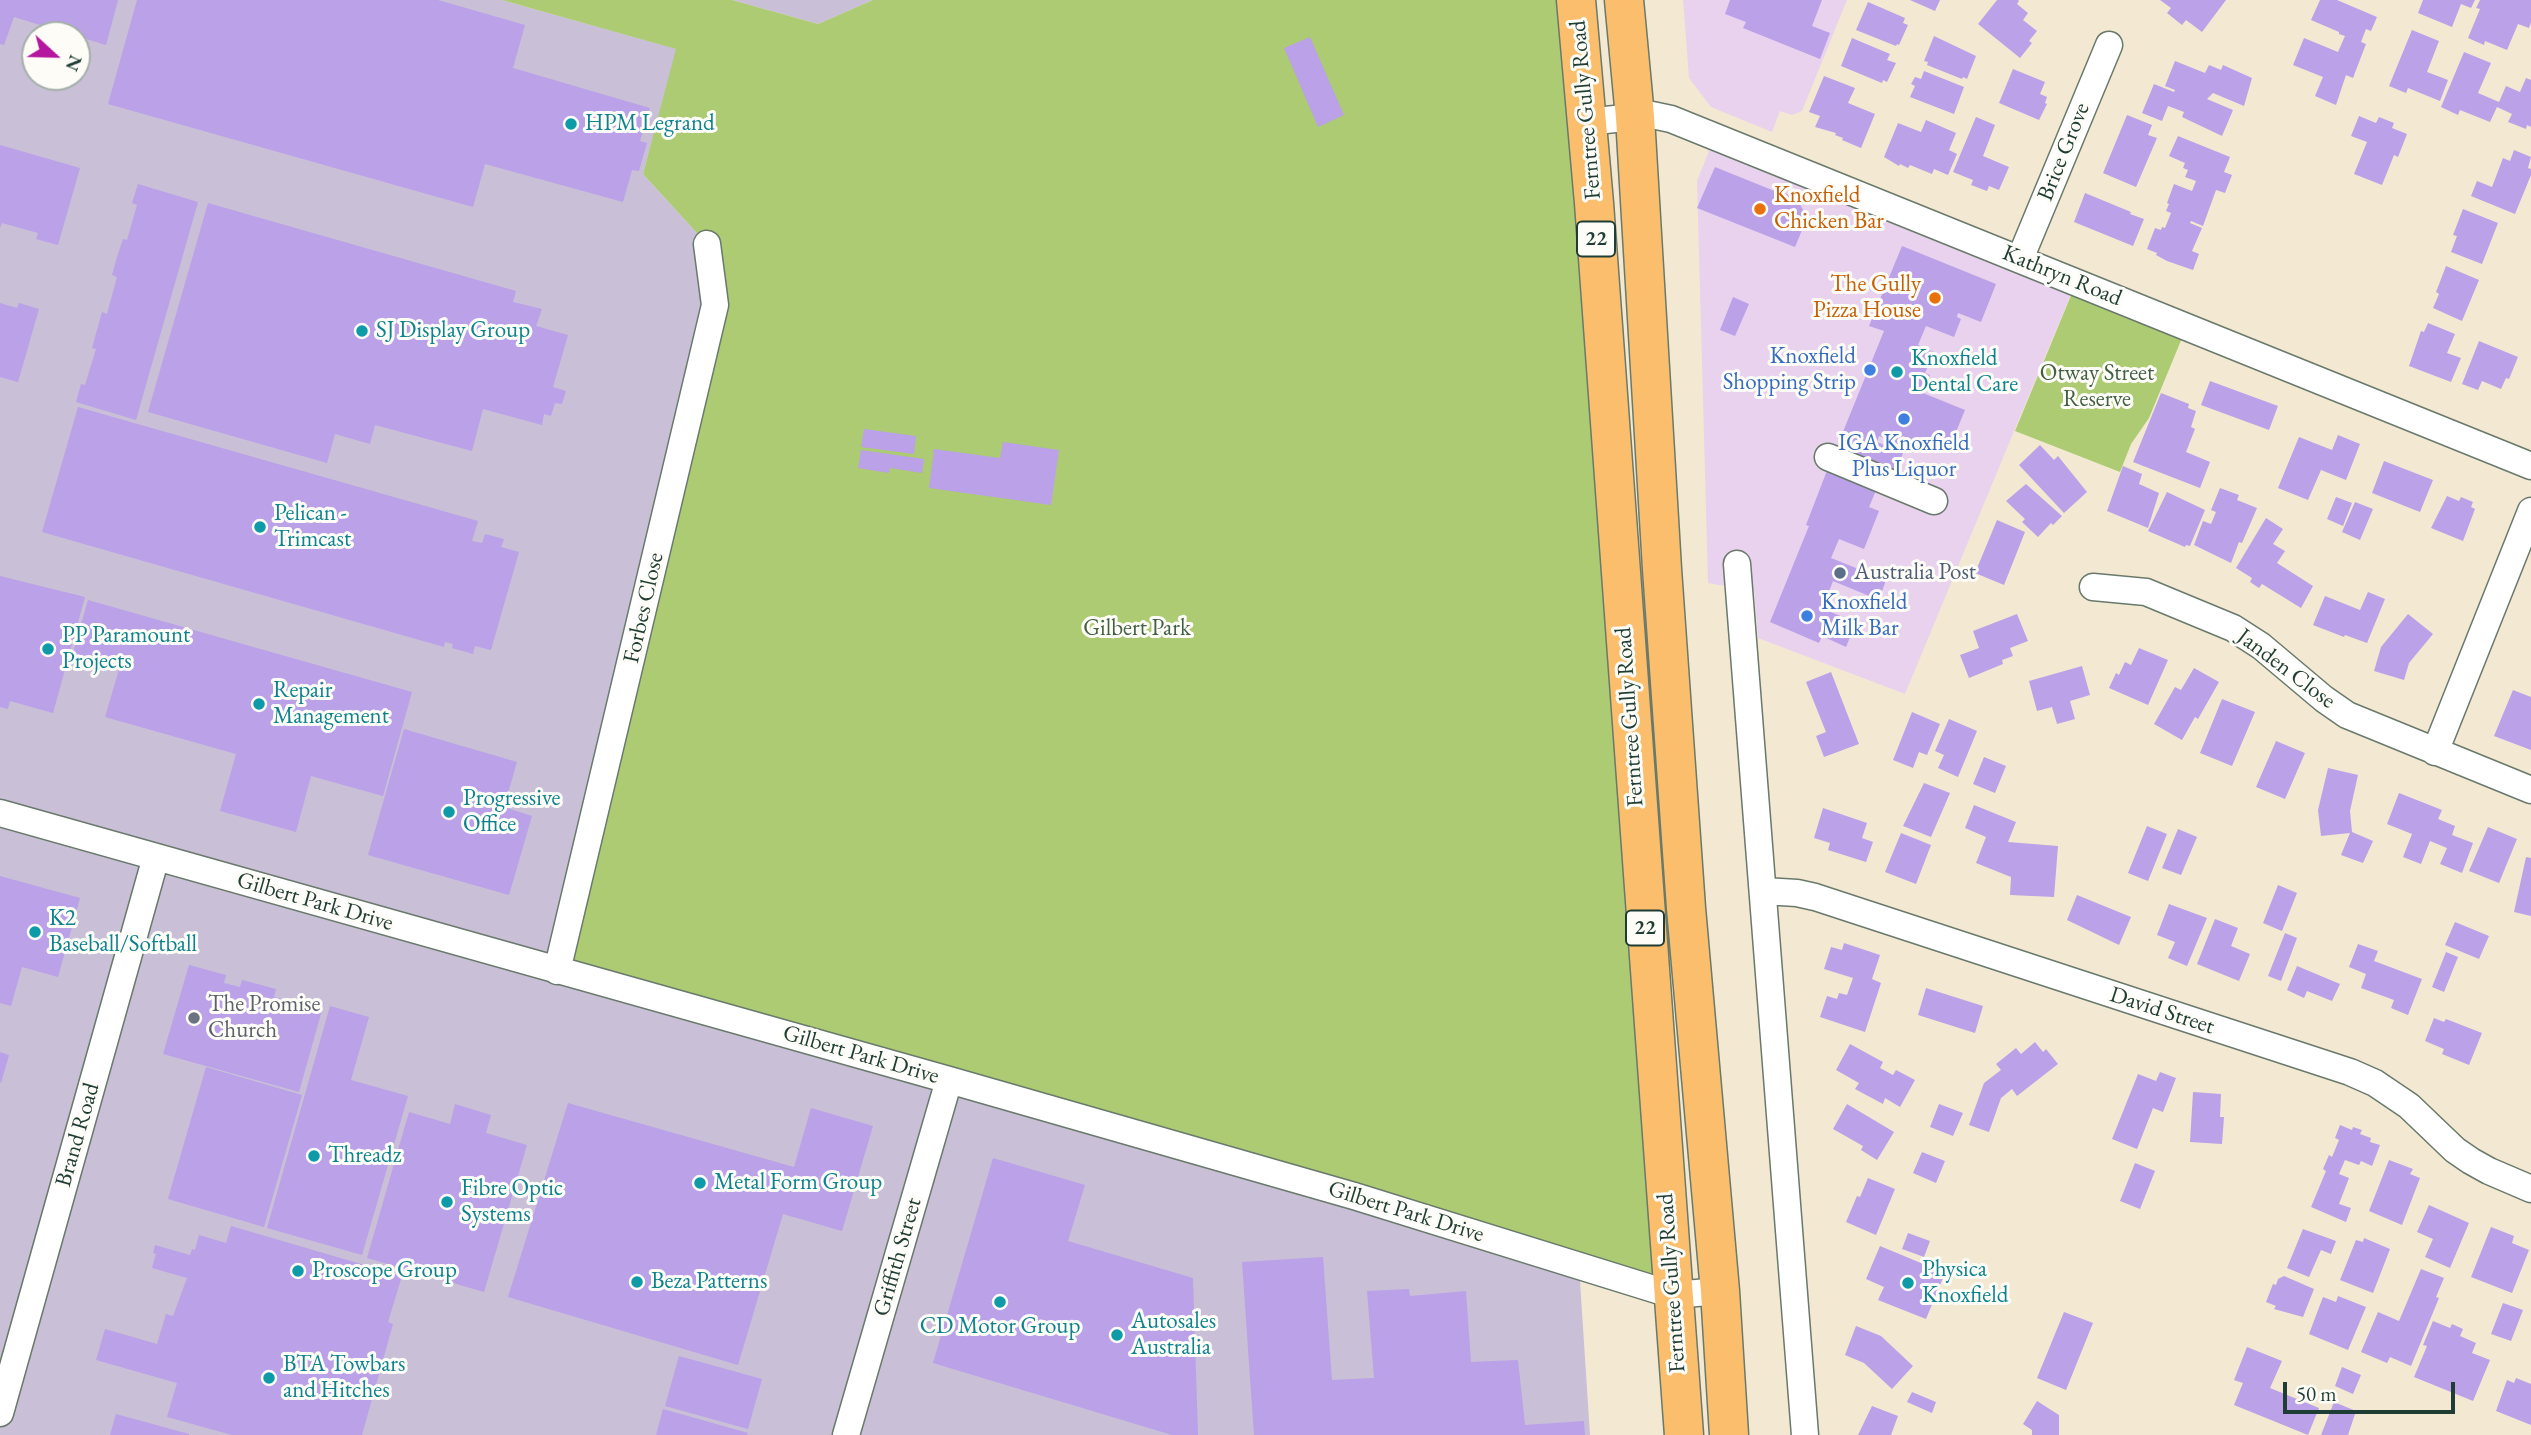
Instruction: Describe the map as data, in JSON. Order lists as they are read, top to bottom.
{
  "streets": {
    "main road": ["Ferntree Gully Road", "22"],
    "street": [
      "Brice Grove",
      "Kathryn Road",
      "Forbes Close",
      "Janden Close",
      "Gilbert Park Drive",
      "David Street",
      "Brand Road",
      "Griffith Street"
    ]
  },
  "crossings": [
    ["Ferntree Gully Road", "Kathryn Road"],
    ["Ferntree Gully Road", "Gilbert Park Drive"],
    ["Brice Grove", "Kathryn Road"],
    ["Forbes Close", "Gilbert Park Drive"],
    ["Gilbert Park Drive", "Brand Road"],
    ["Gilbert Park Drive", "Griffith Street"]
  ],
  "parks": ["Otway Street Reserve", "Gilbert Park"],
  "places": [
    "HPM Legrand",
    "Knoxfield Chicken Bar",
    "The Gully Pizza House",
    "SJ Display Group",
    "Knoxfield Shopping Strip",
    "Knoxfield Dental Care",
    "IGA Knoxfield Plus Liquor",
    "Pelican - Trimcast",
    "Australia Post",
    "Knoxfield Milk Bar",
    "PP Paramount Projects",
    "Repair Management",
    "Progressive Office",
    "K2 Baseball/Softball",
    "The Promise Church",
    "Threadz",
    "Metal Form Group",
    "Fibre Optic Systems",
    "Proscope Group",
    "Beza Patterns",
    "Physica Knoxfield",
    "CD Motor Group",
    "Autosales Australia",
    "BTA Towbars and Hitches"
  ],
  "scale_bar": "50 m",
  "north": "right"
}
